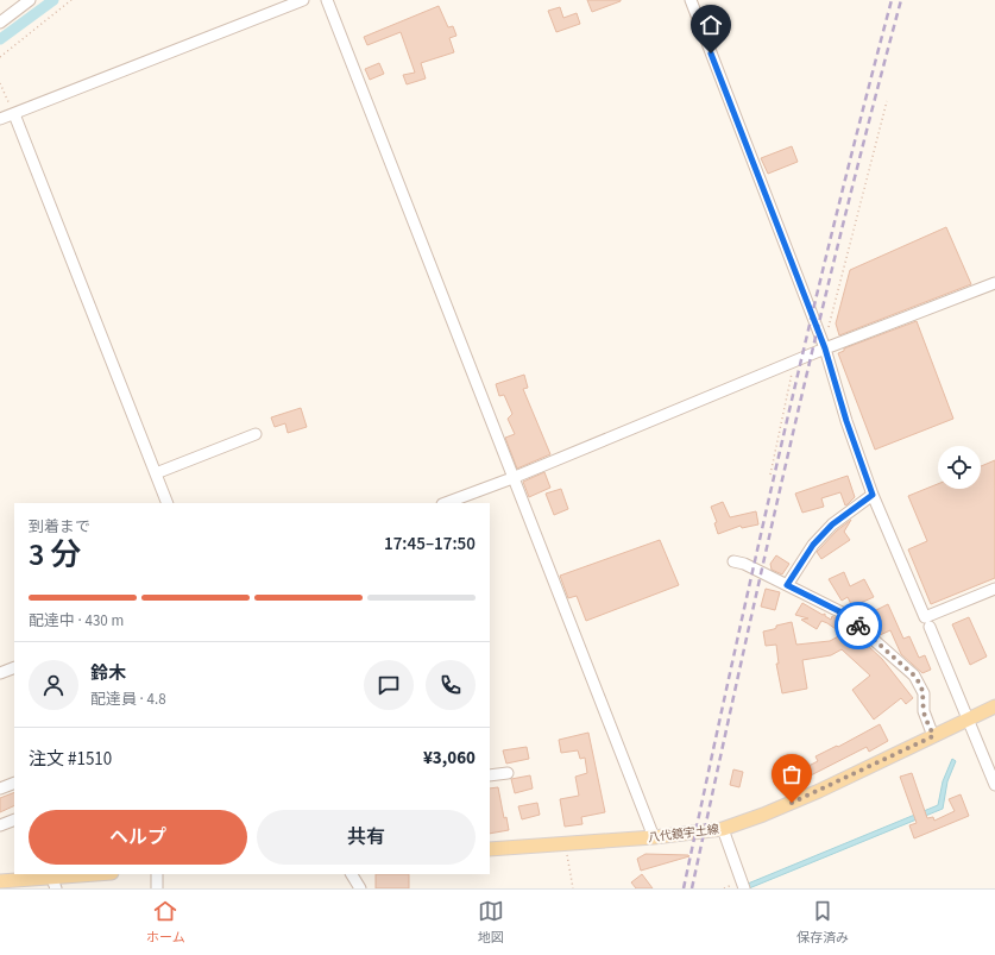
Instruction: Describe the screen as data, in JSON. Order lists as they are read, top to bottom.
{
  "streets": {
    "main road": ["八代鏡宇土線"]
  },
  "page": {
    "heading": ["3 分", "到着まで", "17:45–17:50"],
    "panel": [
      "鈴木",
      "配達員 · 4.8",
      "注文 #1510",
      "¥3,060"
    ],
    "bar": "配達中 · 430 m",
    "buttons": ["ヘルプ", "共有"],
    "tabs": ["ホーム", "地図", "保存済み"]
  }
}
